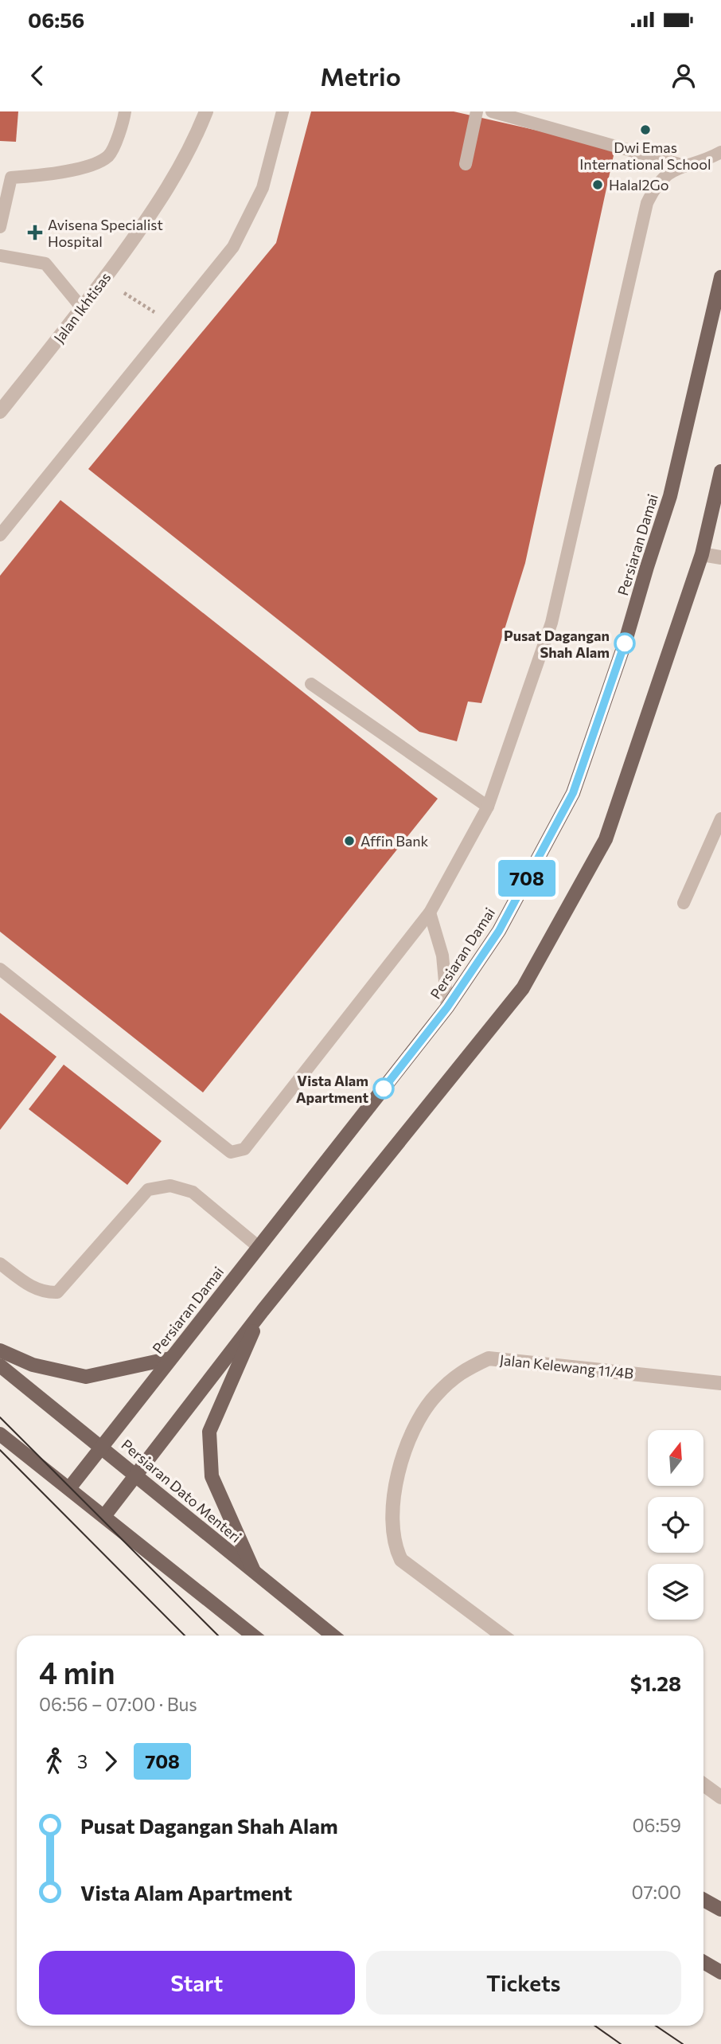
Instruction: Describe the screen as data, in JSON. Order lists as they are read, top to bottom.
{
  "streets": {
    "main road": ["Persiaran Damai", "Persiaran Dato Menteri"],
    "street": ["Jalan Ikhtisas", "Jalan Kelewang 11/4B"]
  },
  "crossings": [
    ["Persiaran Damai", "Persiaran Dato Menteri"]
  ],
  "places": {
    "other": [
      "Dwi Emas International School",
      "Halal2Go",
      "Pusat Dagangan Shah Alam",
      "Affin Bank",
      "Vista Alam Apartment"
    ],
    "health": ["Avisena Specialist Hospital"]
  },
  "lines": ["bus line 708"],
  "north": "top",
  "page": {
    "status": "06:56",
    "header": "Metrio",
    "on_map": "708",
    "heading": ["4 min", "06:56 – 07:00 · Bus", "$1.28"],
    "legs": ["3", "708"],
    "list": [
      {
        "name": "Pusat Dagangan Shah Alam",
        "value": "06:59"
      },
      {
        "name": "Vista Alam Apartment",
        "value": "07:00"
      }
    ],
    "buttons": ["Start", "Tickets"]
  }
}
